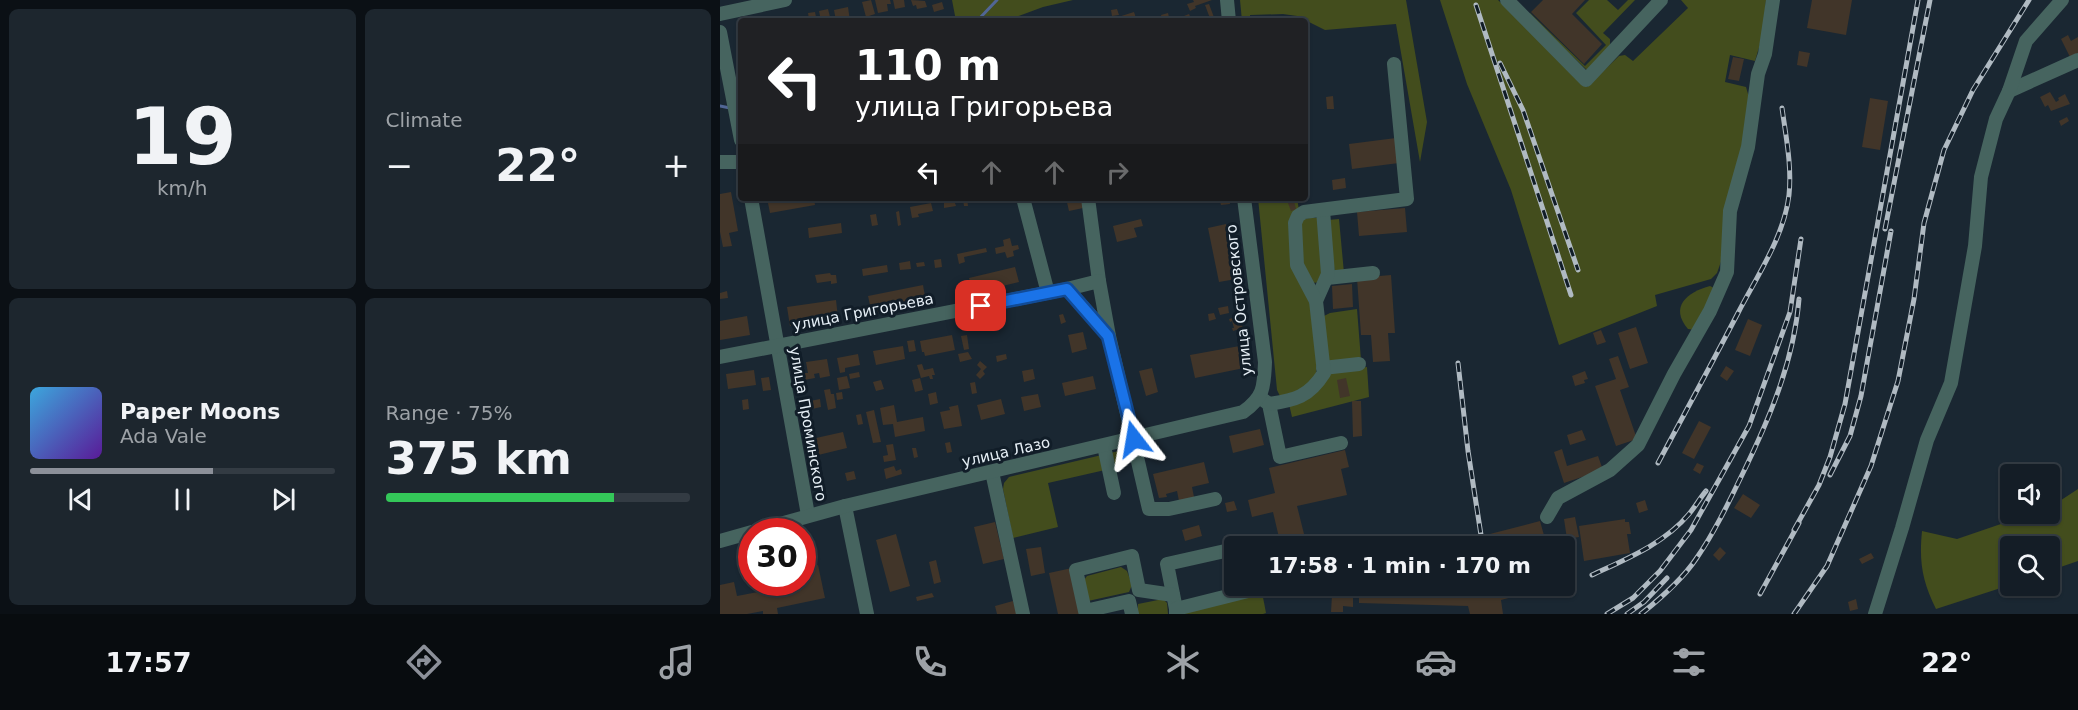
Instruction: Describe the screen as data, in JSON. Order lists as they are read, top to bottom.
{
  "streets": {
    "street": [
      "улица Островского",
      "улица Григорьева",
      "улица Проминского",
      "улица Лазо"
    ]
  },
  "crossings": [
    ["улица Островского", "улица Лазо"],
    ["улица Григорьева", "улица Проминского"],
    ["улица Проминского", "улица Лазо"]
  ],
  "page": {
    "tile": [
      ["19", "km/h"],
      "Climate",
      ["Range · 75%", "375 km"]
    ],
    "turn": ["110 m", "улица Григорьева"],
    "heat": ["−", "22°", "+"],
    "song": ["Paper Moons", "Ada Vale"],
    "limit": "30",
    "trip": "17:58 · 1 min · 170 m",
    "tabs": ["17:57", "22°"]
  }
}
